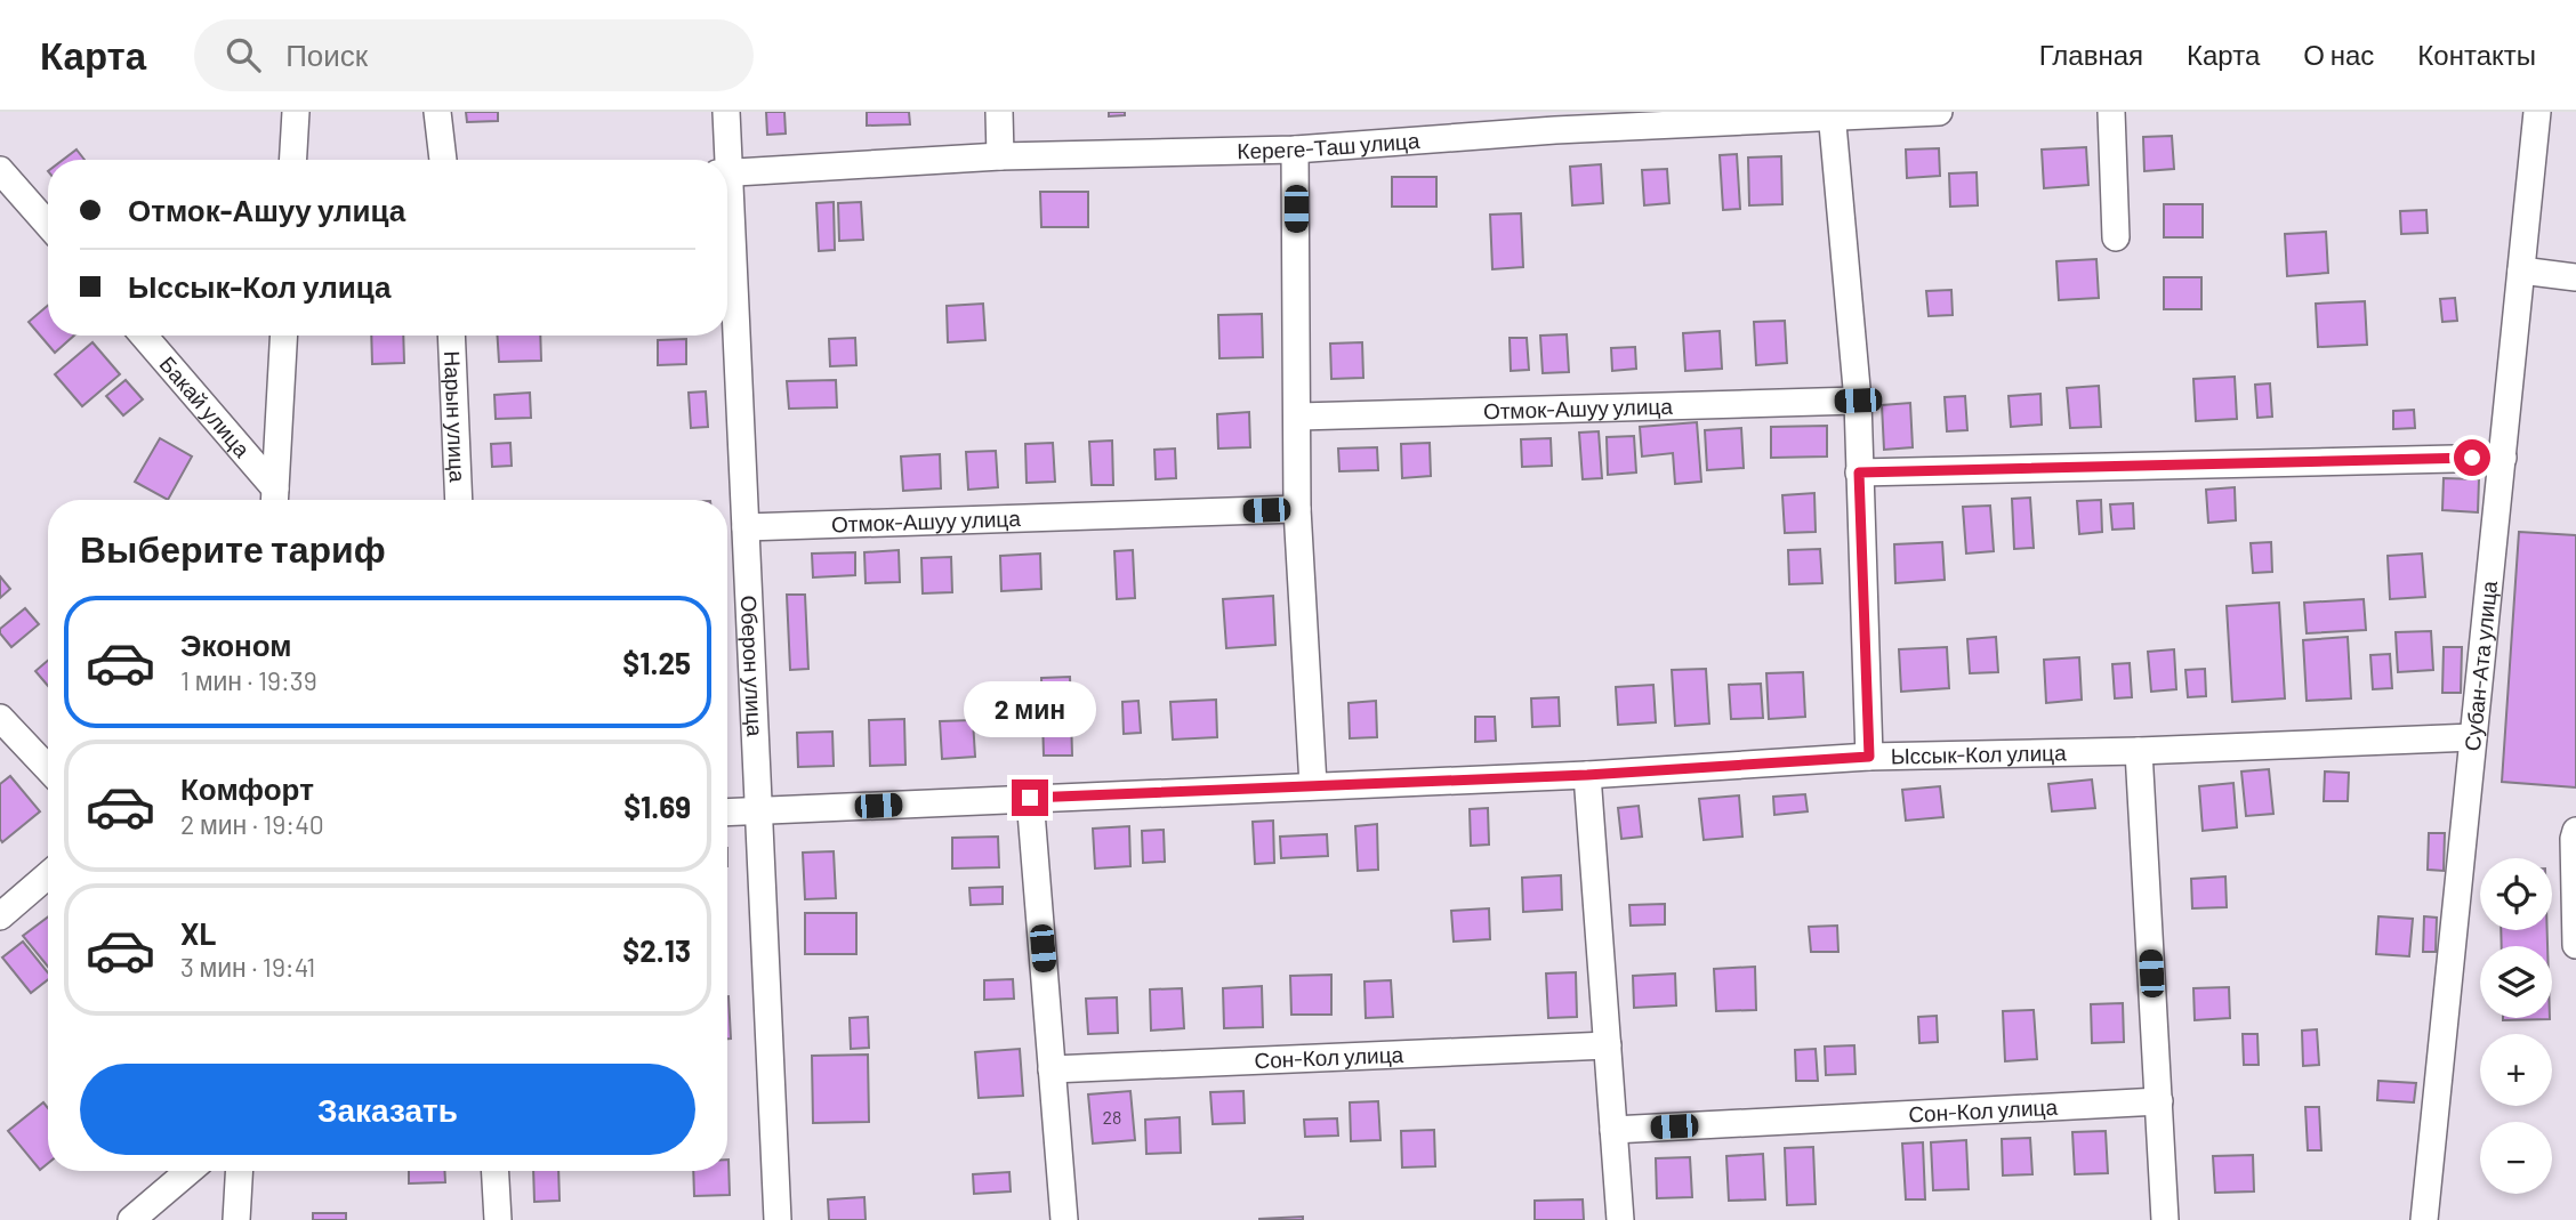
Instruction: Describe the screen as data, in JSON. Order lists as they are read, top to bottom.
{
  "streets": {
    "street": [
      "Кереге-Таш улица",
      "Бакай улица",
      "Отмок-Ашуу улица",
      "Нарын улица",
      "Субан-Ата улица",
      "Оберон улица",
      "Ыссык-Кол улица",
      "Сон-Кол улица"
    ]
  },
  "crossings": [
    ["Отмок-Ашуу улица", "Оберон улица"],
    ["Субан-Ата улица", "Ыссык-Кол улица"],
    ["Оберон улица", "Ыссык-Кол улица"]
  ],
  "house_numbers": ["28"],
  "page": {
    "header": "Карта",
    "search": "Поиск",
    "nav": [
      "Главная",
      "Карта",
      "О нас",
      "Контакты"
    ],
    "banner": ["Отмок-Ашуу улица", "Ыссык-Кол улица"],
    "heading": "Выберите тариф",
    "list": [
      {
        "name": "Эконом",
        "note": "1 мин · 19:39",
        "value": "$1.25"
      },
      {
        "name": "Комфорт",
        "note": "2 мин · 19:40",
        "value": "$1.69"
      },
      {
        "name": "XL",
        "note": "3 мин · 19:41",
        "value": "$2.13"
      }
    ],
    "bubble": "2 мин",
    "map_buttons": ["+", "−"],
    "buttons": "Заказать"
  }
}
